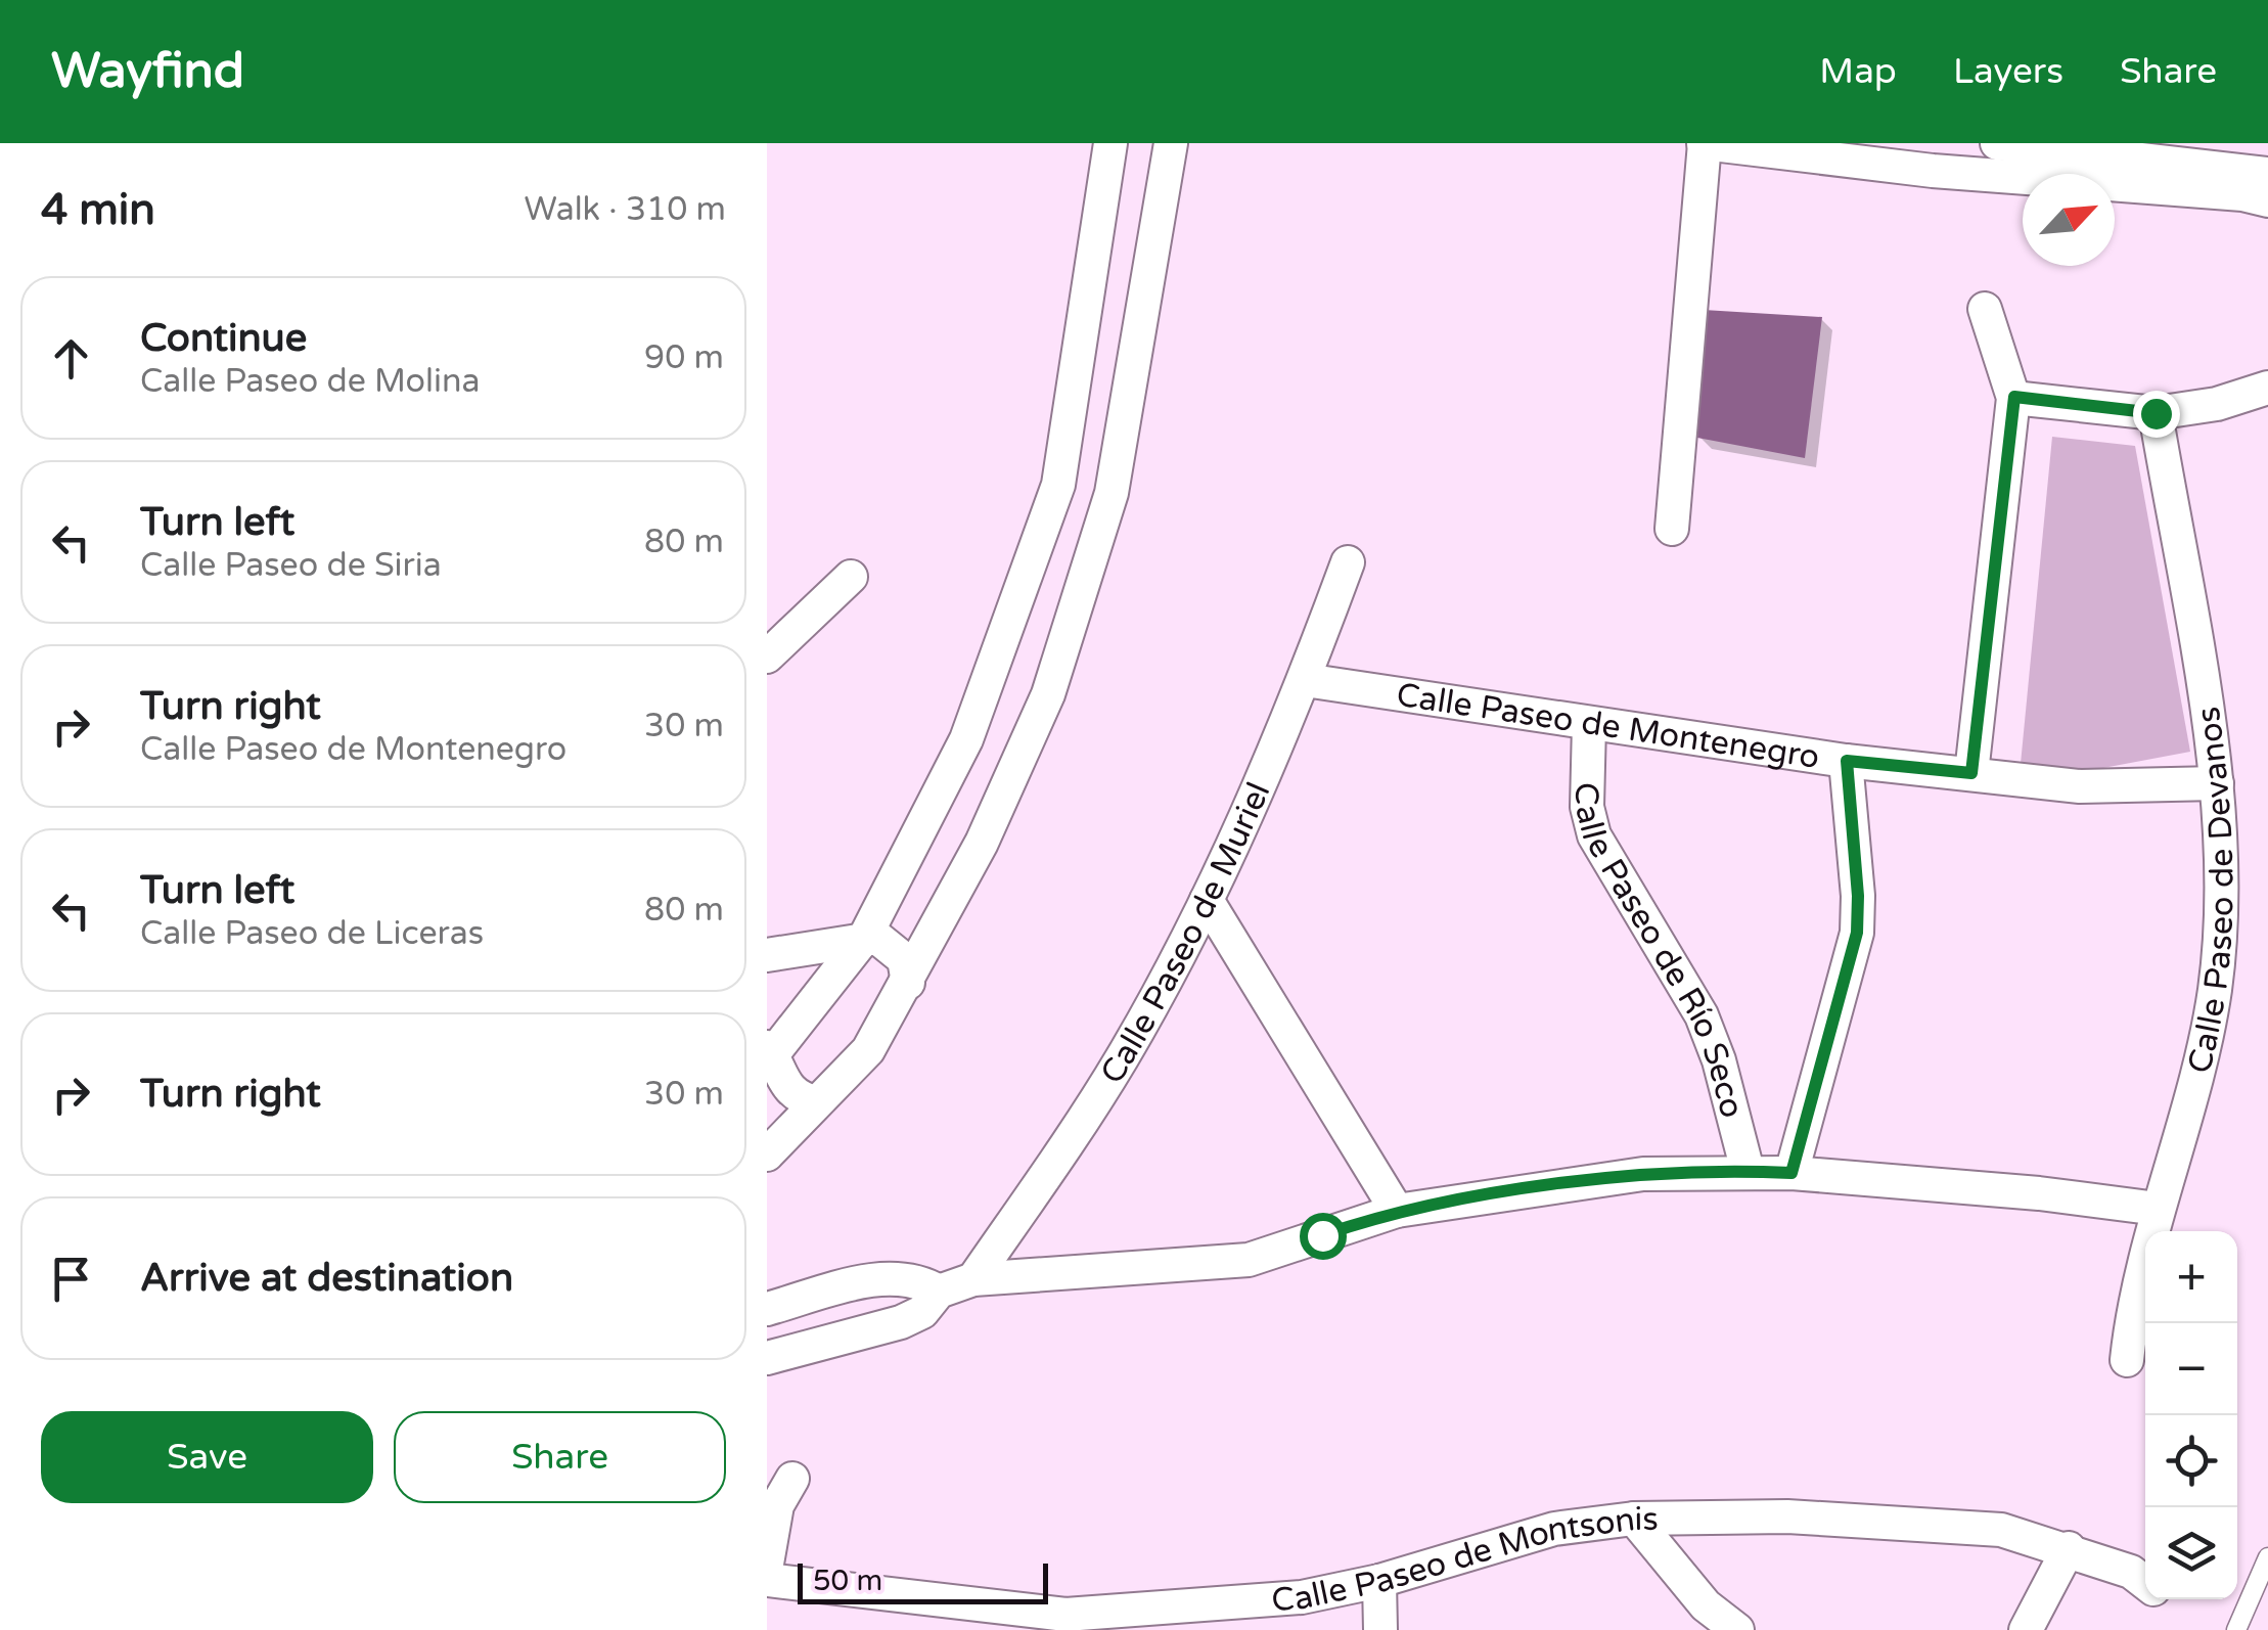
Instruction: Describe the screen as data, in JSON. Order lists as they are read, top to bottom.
{
  "streets": {
    "street": [
      "Calle Paseo de Montenegro",
      "Calle Paseo de Devanos",
      "Calle Paseo de Muriel",
      "Calle Paseo de Río Seco",
      "Calle Paseo de Montsonis"
    ]
  },
  "crossings": [
    ["Calle Paseo de Montenegro", "Calle Paseo de Devanos"],
    ["Calle Paseo de Montenegro", "Calle Paseo de Muriel"],
    ["Calle Paseo de Montenegro", "Calle Paseo de Río Seco"]
  ],
  "scale_bar": "50 m",
  "north": "top right",
  "page": {
    "header": "Wayfind",
    "nav": ["Map", "Layers", "Share"],
    "heading": ["4 min", "Walk · 310 m"],
    "list": [
      ["Continue", "Calle Paseo de Molina", "90 m"],
      ["Turn left", "Calle Paseo de Siria", "80 m"],
      ["Turn right", "Calle Paseo de Montenegro", "30 m"],
      ["Turn left", "Calle Paseo de Liceras", "80 m"],
      ["Turn right", "30 m"],
      "Arrive at destination"
    ],
    "map_buttons": ["+", "−"],
    "buttons": ["Save", "Share"],
    "scale": "50 m"
  }
}
